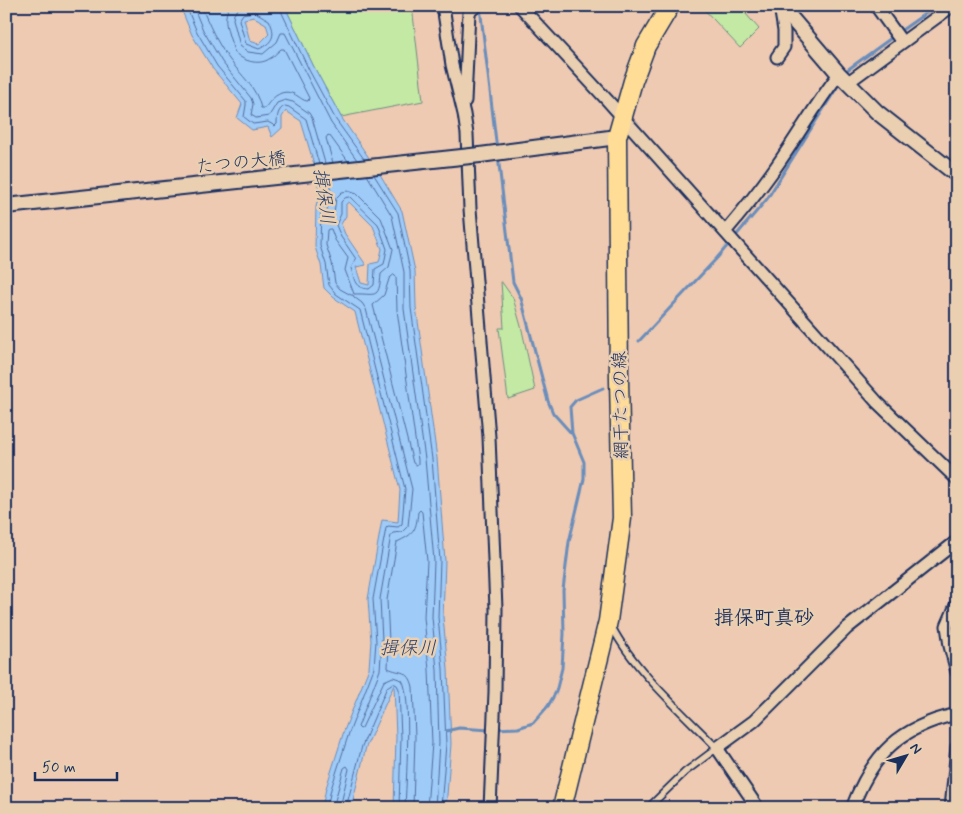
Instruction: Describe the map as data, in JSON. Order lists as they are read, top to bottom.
{
  "streets": {
    "main road": ["網干たつの線"],
    "street": ["たつの大橋"]
  },
  "crossings": [
    ["たつの大橋", "網干たつの線"]
  ],
  "districts": ["揖保町真砂"],
  "water": ["揖保川"],
  "scale_bar": "50 m",
  "north": "top right"
}
